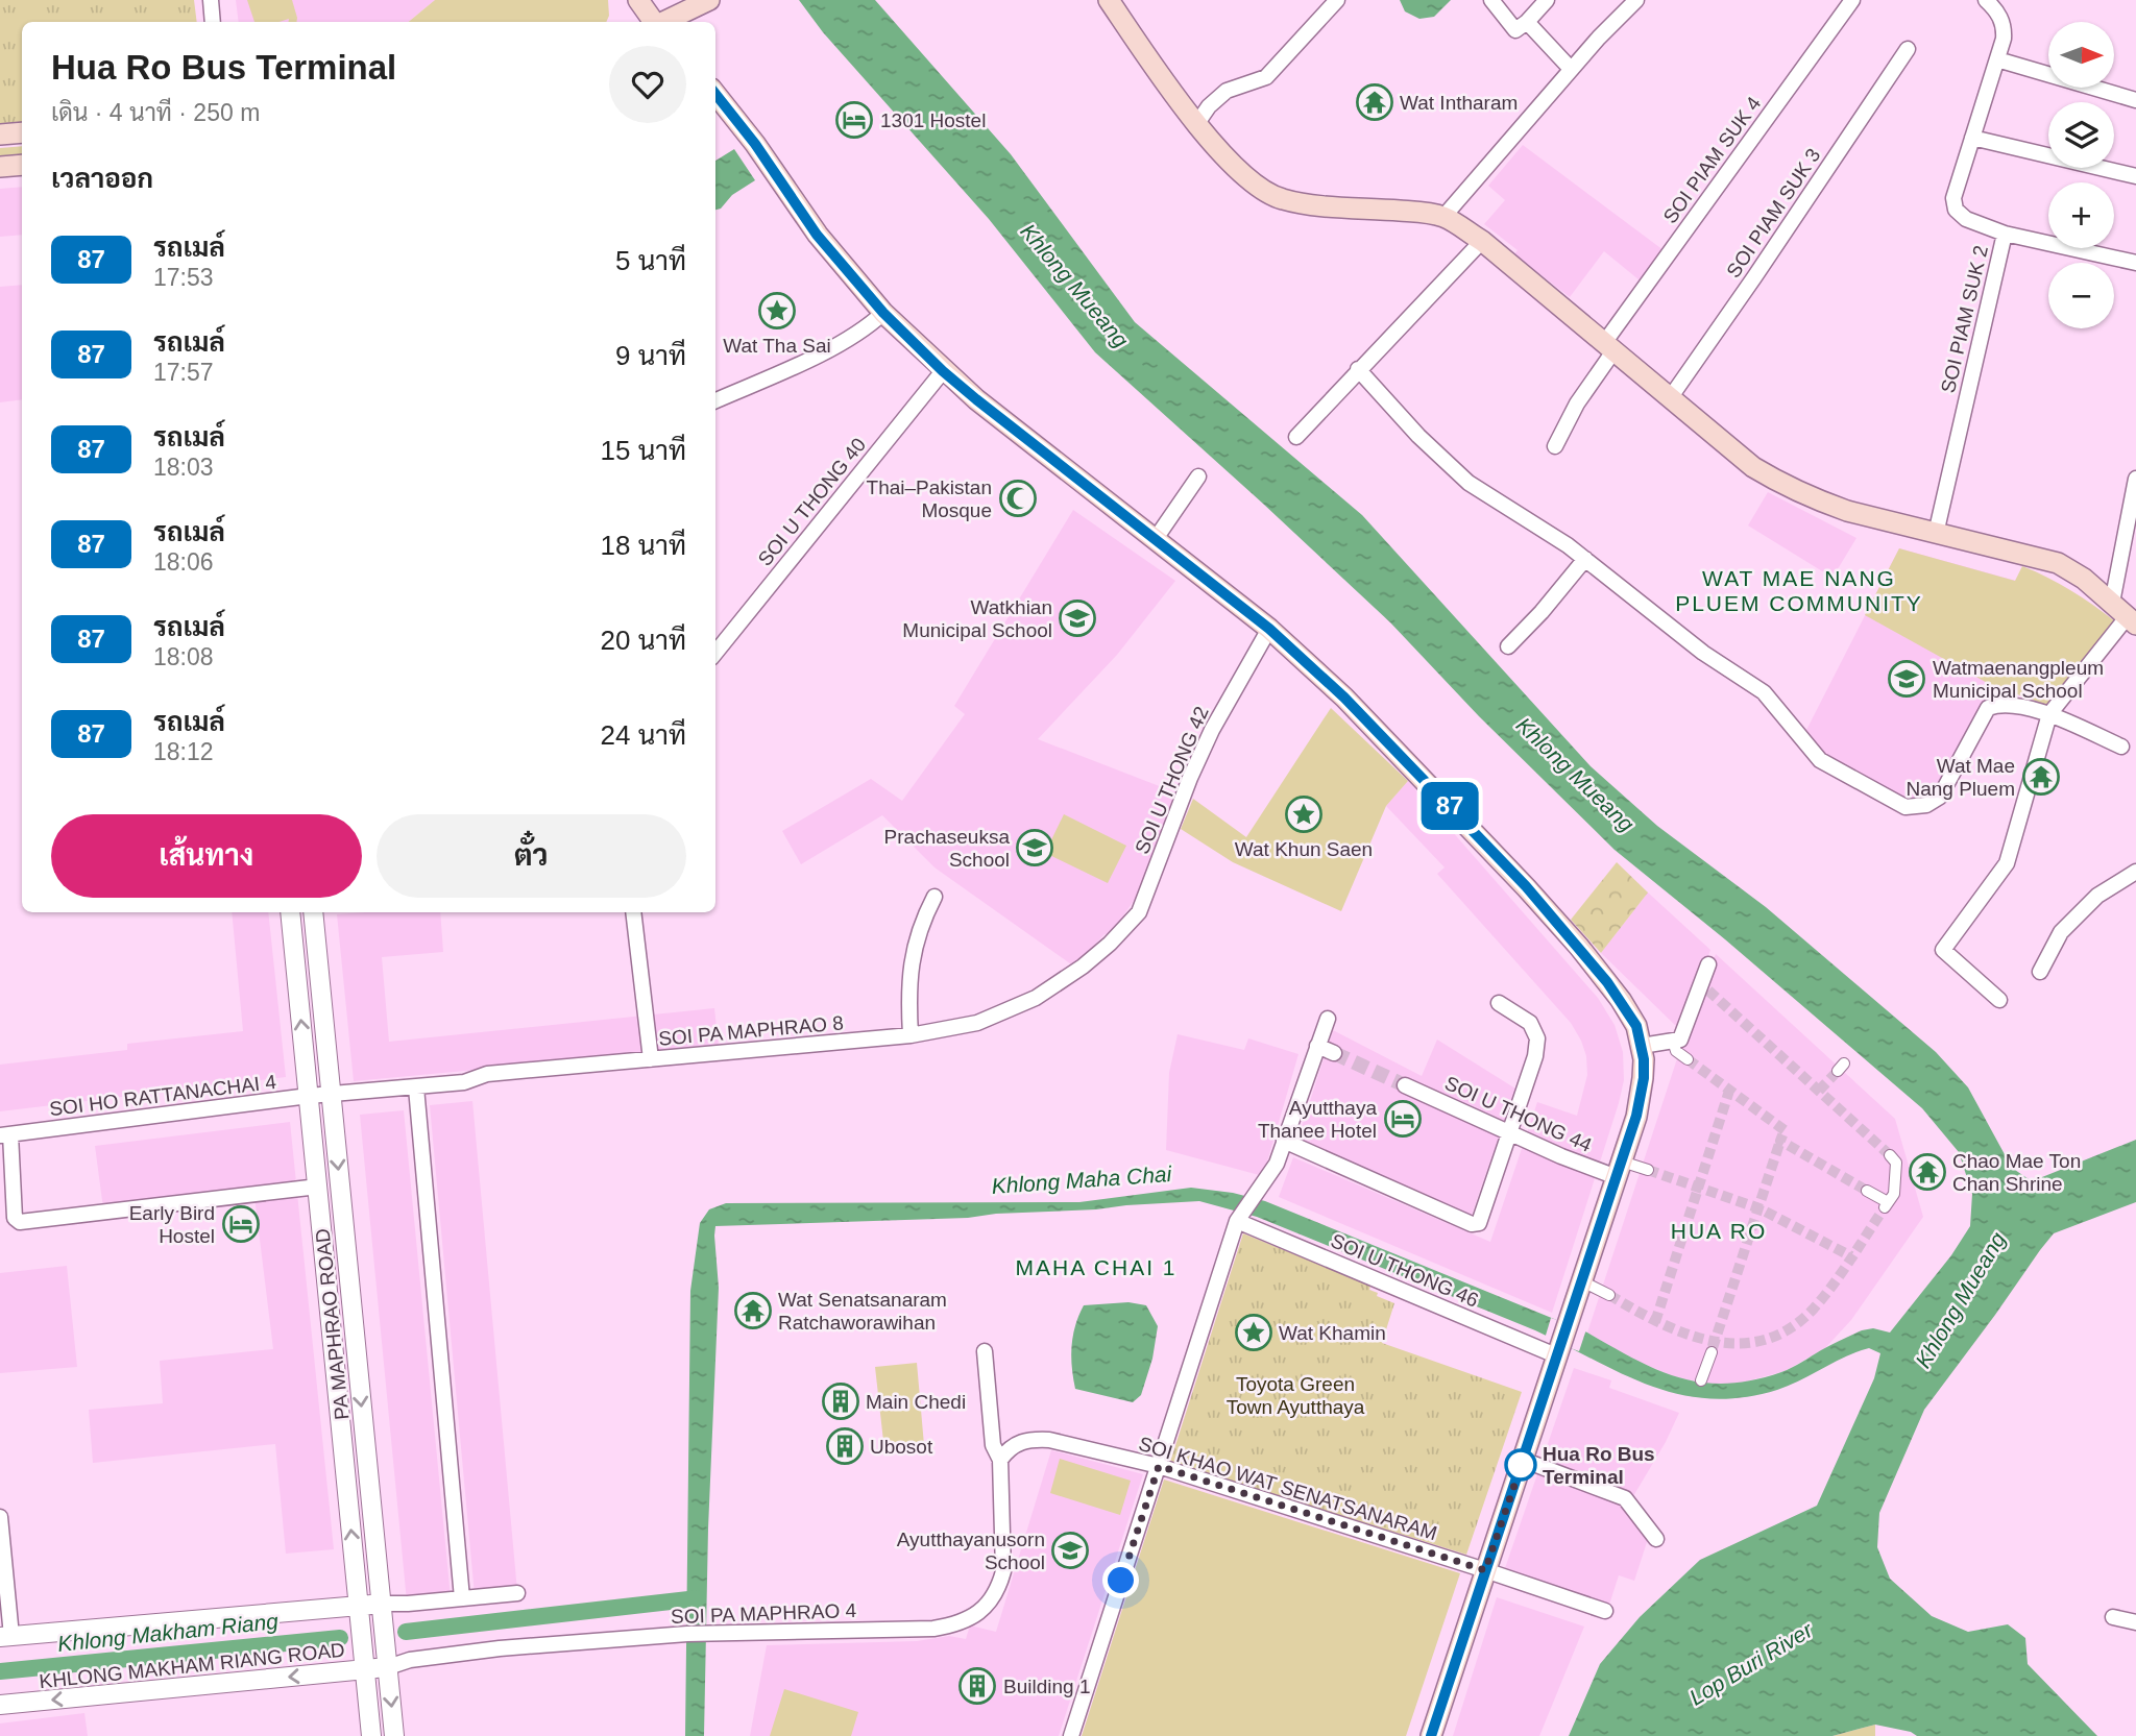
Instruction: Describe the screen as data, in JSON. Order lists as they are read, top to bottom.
{
  "streets": {
    "street": [
      "SOI PIAM SUK 4",
      "SOI PIAM SUK 3",
      "SOI PIAM SUK 2",
      "SOI U THONG 40",
      "SOI U THONG 42",
      "SOI PA MAPHRAO 8",
      "SOI HO RATTANACHAI 4",
      "SOI U THONG 44",
      "SOI U THONG 46",
      "PA MAPHRAO ROAD",
      "SOI KHAO WAT SENATSANARAM",
      "SOI PA MAPHRAO 4",
      "KHLONG MAKHAM RIANG ROAD"
    ]
  },
  "crossings": [
    ["SOI U THONG 42", "SOI PA MAPHRAO 8"],
    ["SOI PA MAPHRAO 8", "SOI HO RATTANACHAI 4"],
    ["SOI PA MAPHRAO 8", "PA MAPHRAO ROAD"],
    ["SOI HO RATTANACHAI 4", "PA MAPHRAO ROAD"],
    ["PA MAPHRAO ROAD", "SOI PA MAPHRAO 4"],
    ["PA MAPHRAO ROAD", "KHLONG MAKHAM RIANG ROAD"],
    ["SOI KHAO WAT SENATSANARAM", "SOI PA MAPHRAO 4"],
    ["SOI PA MAPHRAO 4", "KHLONG MAKHAM RIANG ROAD"]
  ],
  "districts": ["WAT MAE NANG PLUEM COMMUNITY", "HUA RO", "MAHA CHAI 1"],
  "water": [
    "Khlong Mueang",
    "Khlong Maha Chai",
    "Khlong Makham Riang",
    "Lop Buri River"
  ],
  "parks": ["Toyota Green Town Ayutthaya"],
  "places": {
    "temple": [
      "Wat Intharam",
      "Wat Mae Nang Pluem",
      "Chao Mae Ton Chan Shrine",
      "Wat Senatsanaram Ratchaworawihan"
    ],
    "hotel": ["1301 Hostel", "Ayutthaya Thanee Hotel", "Early Bird Hostel"],
    "place": ["Wat Tha Sai", "Wat Khun Saen", "Wat Khamin"],
    "mosque": ["Thai–Pakistan Mosque"],
    "school or university": [
      "Watkhian Municipal School",
      "Watmaenangpleum Municipal School",
      "Prachaseuksa School",
      "Ayutthayanusorn School"
    ],
    "building": ["Main Chedi", "Ubosot", "Building 1"],
    "other": ["Hua Ro Bus Terminal"]
  },
  "lines": ["bus line 87"],
  "north": "right",
  "page": {
    "on_map": "87",
    "map_buttons": ["+", "−"],
    "heading": [
      ["Hua Ro Bus Terminal", "เดิน · 4 นาที · 250 m"],
      "เวลาออก"
    ],
    "list": [
      {
        "mark": "87",
        "name": "รถเมล์",
        "note": "17:53",
        "value": "5 นาที"
      },
      {
        "mark": "87",
        "name": "รถเมล์",
        "note": "17:57",
        "value": "9 นาที"
      },
      {
        "mark": "87",
        "name": "รถเมล์",
        "note": "18:03",
        "value": "15 นาที"
      },
      {
        "mark": "87",
        "name": "รถเมล์",
        "note": "18:06",
        "value": "18 นาที"
      },
      {
        "mark": "87",
        "name": "รถเมล์",
        "note": "18:08",
        "value": "20 นาที"
      },
      {
        "mark": "87",
        "name": "รถเมล์",
        "note": "18:12",
        "value": "24 นาที"
      }
    ],
    "buttons": ["เส้นทาง", "ตั๋ว"]
  }
}
